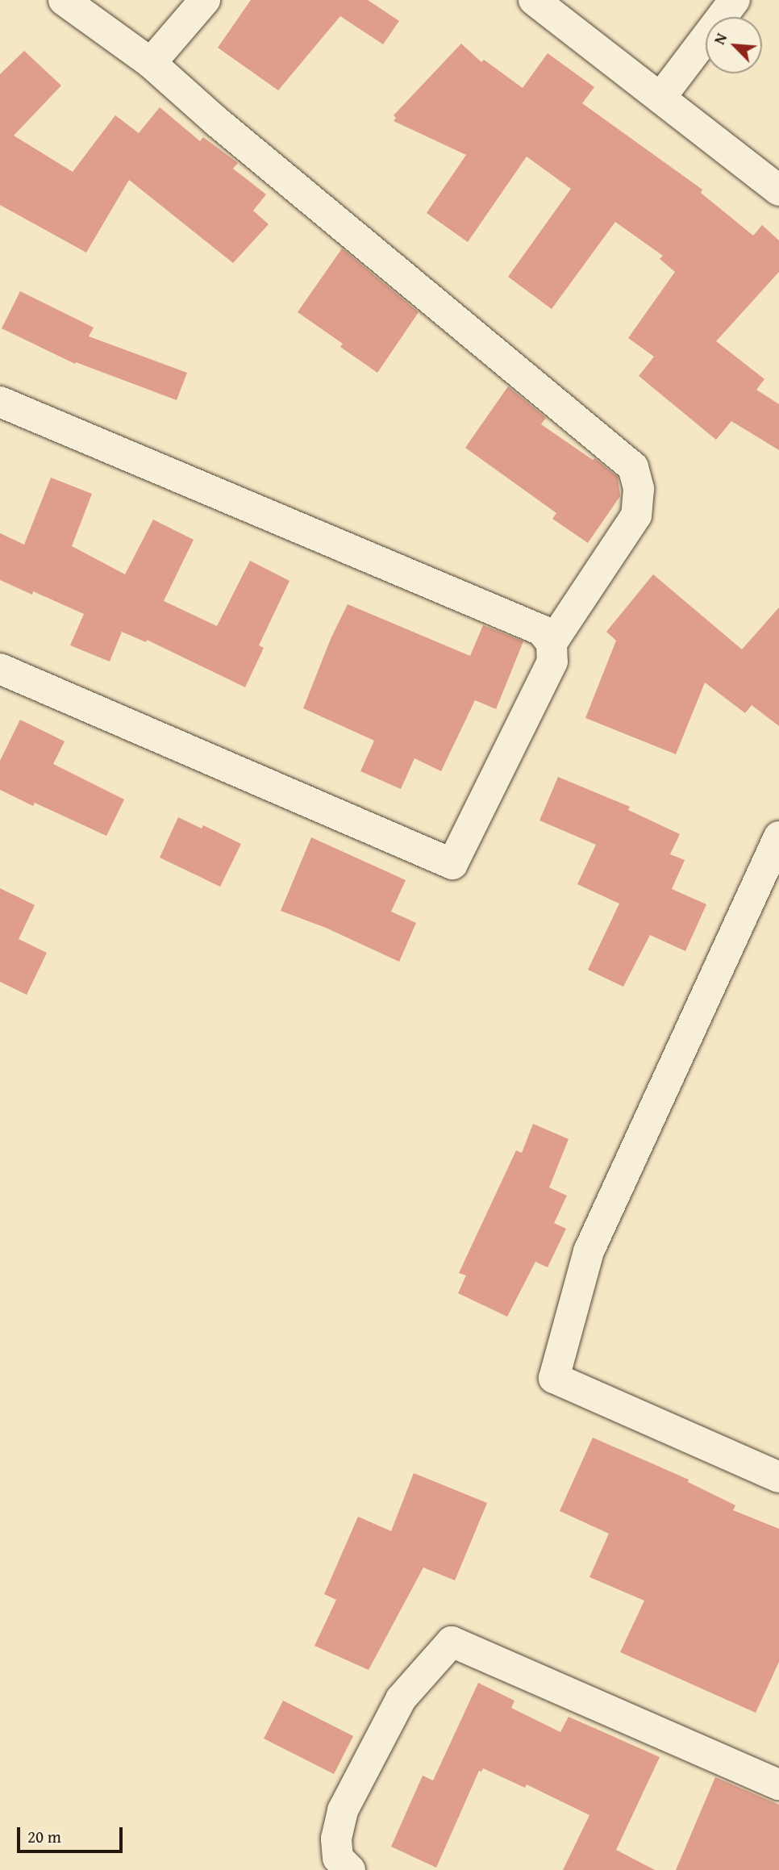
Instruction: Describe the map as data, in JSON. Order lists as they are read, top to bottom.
{
  "scale_bar": "20 m",
  "north": "top left"
}
